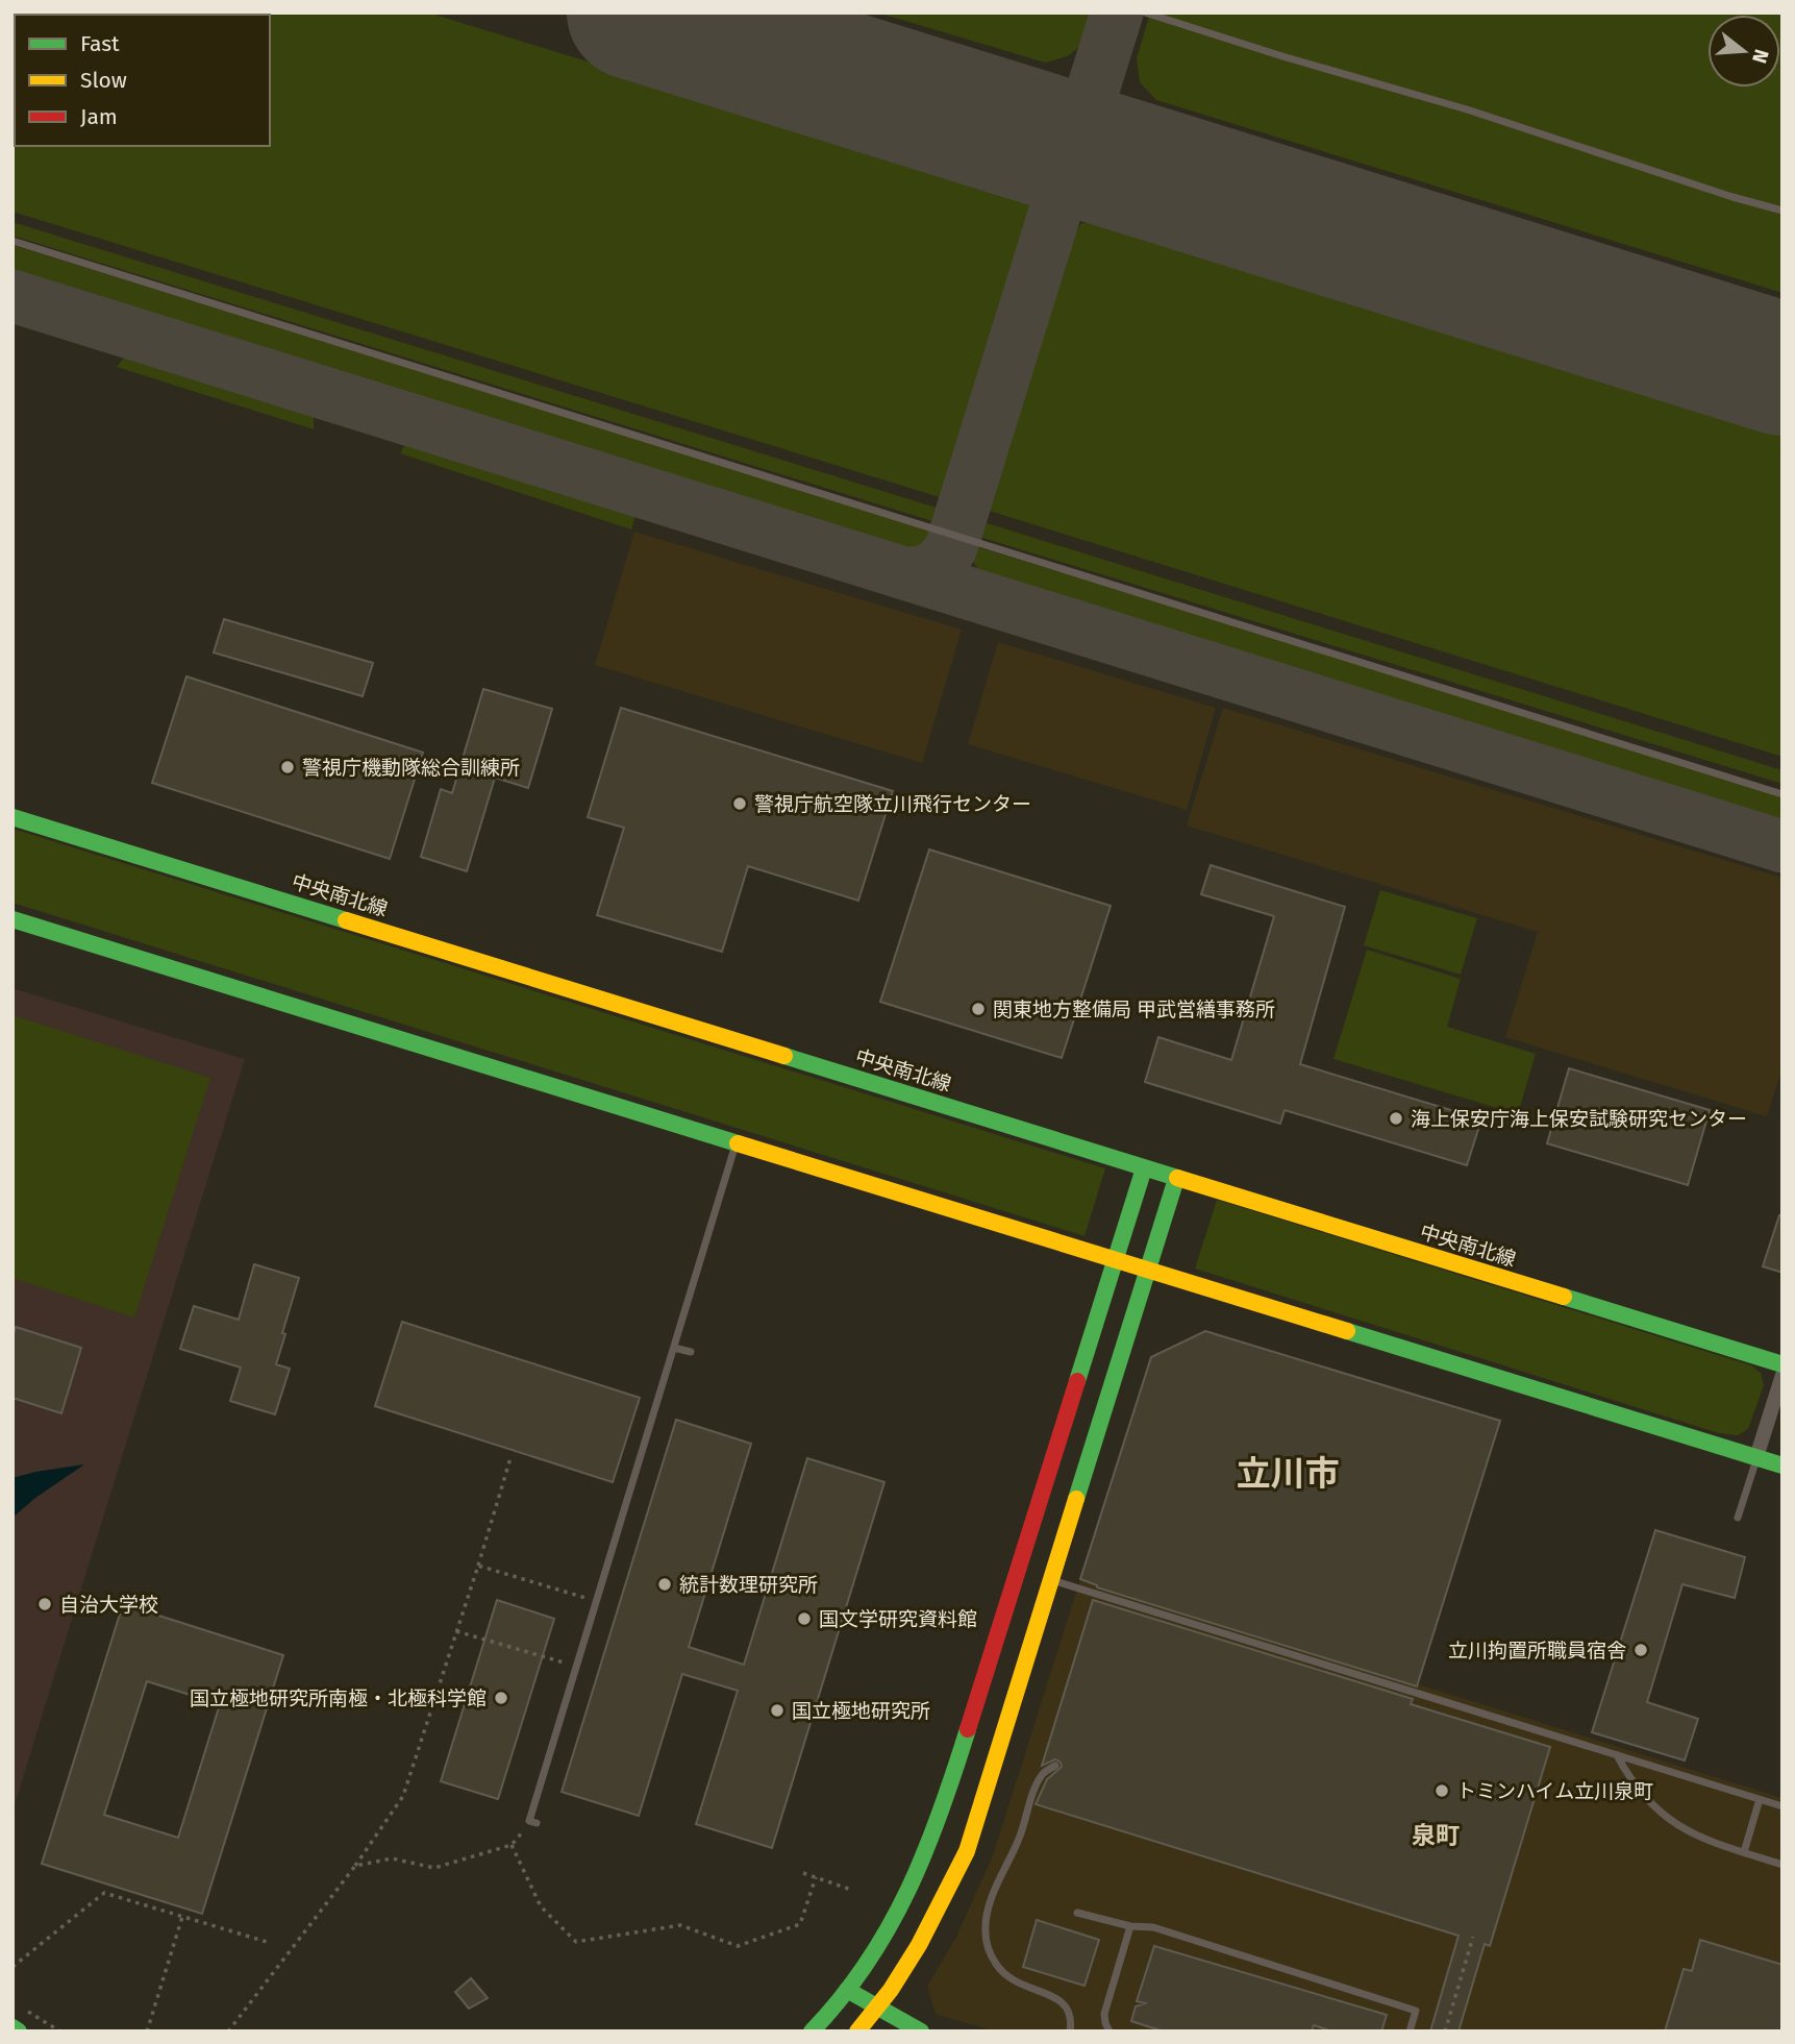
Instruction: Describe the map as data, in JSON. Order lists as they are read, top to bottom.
{
  "streets": {
    "main road": ["中央南北線"]
  },
  "districts": ["立川市", "泉町"],
  "places": [
    "警視庁機動隊総合訓練所",
    "警視庁航空隊立川飛行センター",
    "関東地方整備局 甲武営繕事務所",
    "海上保安庁海上保安試験研究センター",
    "統計数理研究所",
    "自治大学校",
    "国文学研究資料館",
    "立川拘置所職員宿舎",
    "国立極地研究所南極・北極科学館",
    "国立極地研究所",
    "トミンハイム立川泉町"
  ],
  "legend": ["Fast", "Slow", "Jam"],
  "north": "right"
}
